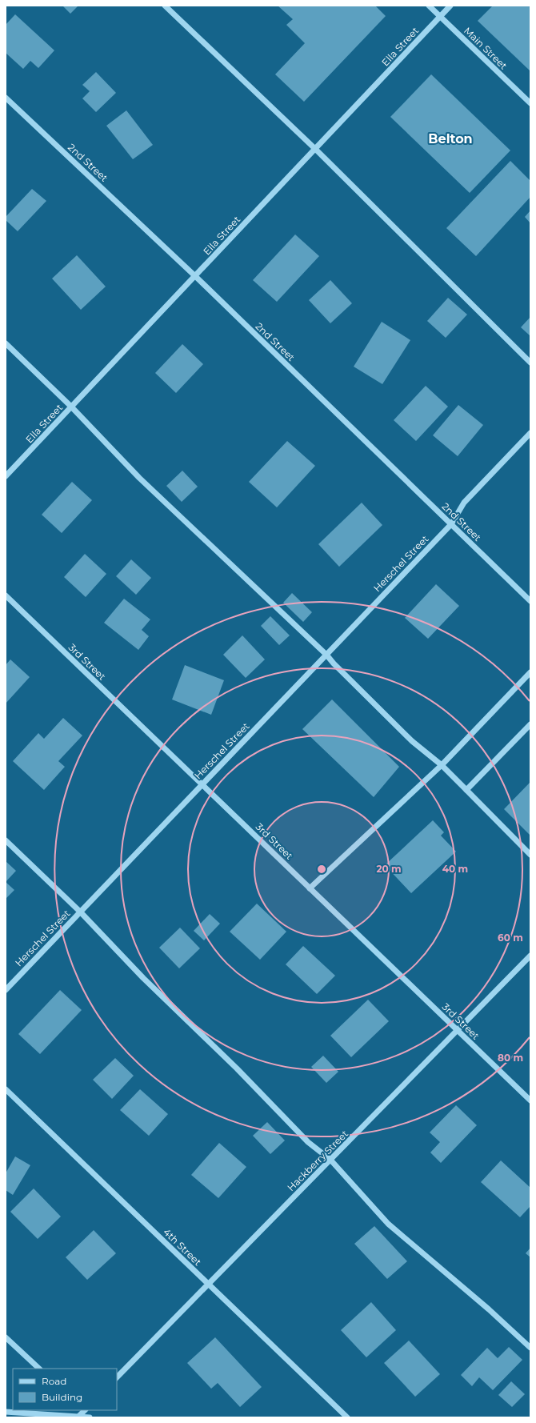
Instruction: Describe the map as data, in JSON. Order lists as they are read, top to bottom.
{
  "streets": {
    "street": [
      "Ella Street",
      "Main Street",
      "2nd Street",
      "Herschel Street",
      "3rd Street",
      "Hackberry Street",
      "4th Street"
    ]
  },
  "crossings": [
    ["Ella Street", "Main Street"],
    ["Ella Street", "2nd Street"],
    ["2nd Street", "Herschel Street"],
    ["Herschel Street", "3rd Street"],
    ["3rd Street", "Hackberry Street"],
    ["Hackberry Street", "4th Street"]
  ],
  "districts": ["Belton"],
  "legend": ["Road", "Building"],
  "rings": [
    "20 m",
    "40 m",
    "60 m",
    "80 m"
  ]
}
